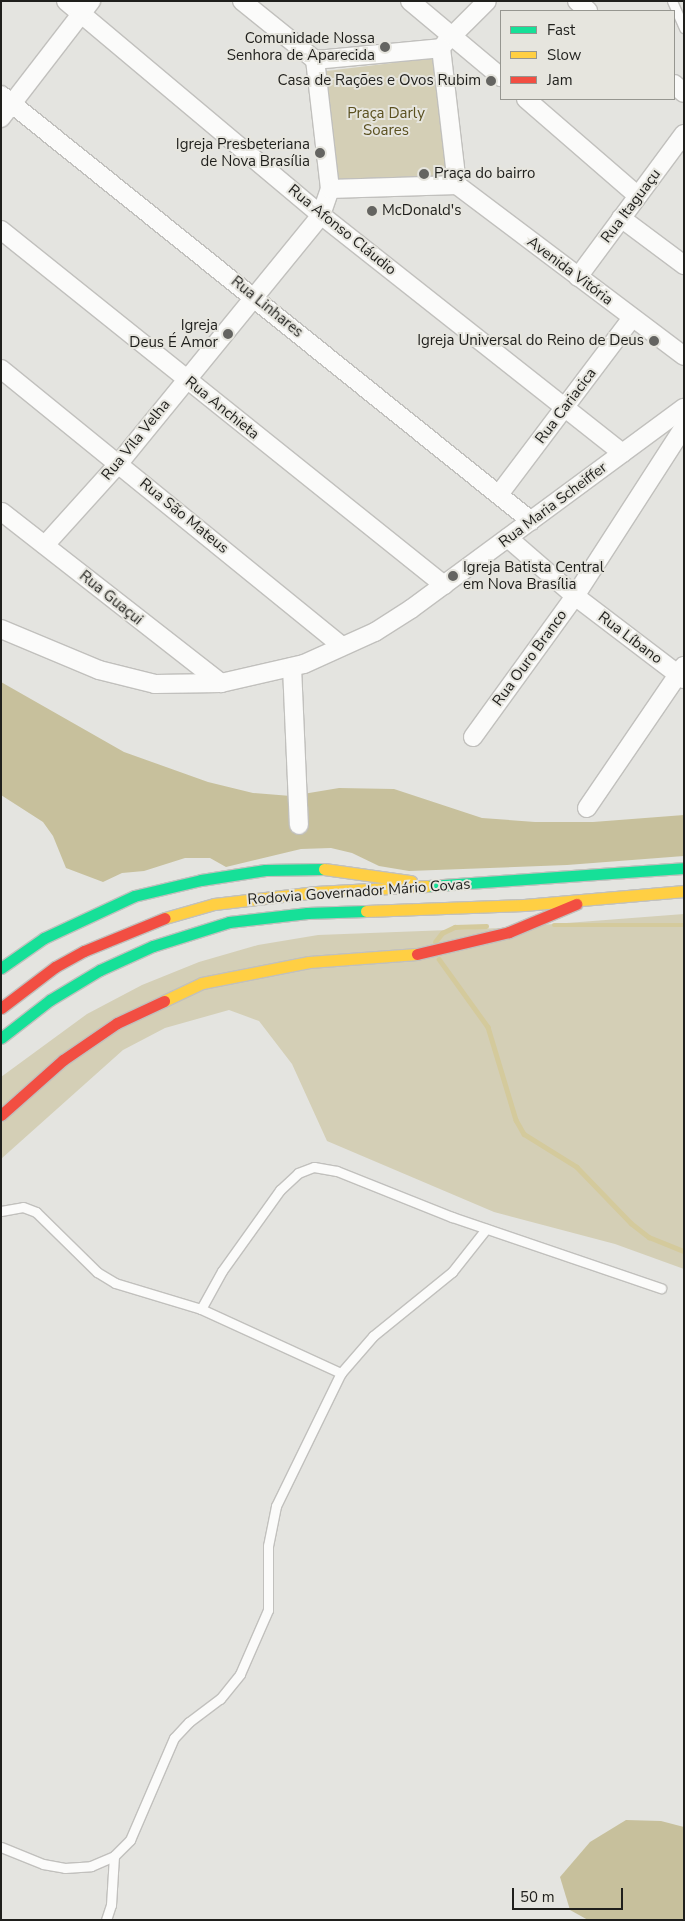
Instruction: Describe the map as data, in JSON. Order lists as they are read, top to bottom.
{
  "streets": {
    "main road": ["Rodovia Governador Mário Covas"],
    "street": [
      "Rua Itaguaçu",
      "Rua Afonso Cláudio",
      "Avenida Vitória",
      "Rua Linhares",
      "Rua Cariacica",
      "Rua Anchieta",
      "Rua Vila Velha",
      "Rua Maria Scheiffer",
      "Rua São Mateus",
      "Rua Guaçui",
      "Rua Líbano",
      "Rua Ouro Branco"
    ]
  },
  "crossings": [
    ["Rua Itaguaçu", "Avenida Vitória"],
    ["Rua Afonso Cláudio", "Rua Cariacica"],
    ["Rua Afonso Cláudio", "Rua Vila Velha"],
    ["Rua Afonso Cláudio", "Rua Maria Scheiffer"],
    ["Avenida Vitória", "Rua Cariacica"],
    ["Rua Linhares", "Rua Cariacica"],
    ["Rua Linhares", "Rua Vila Velha"],
    ["Rua Linhares", "Rua Maria Scheiffer"],
    ["Rua Anchieta", "Rua Vila Velha"],
    ["Rua Anchieta", "Rua Maria Scheiffer"],
    ["Rua Vila Velha", "Rua São Mateus"],
    ["Rua Vila Velha", "Rua Guaçui"],
    ["Rua Maria Scheiffer", "Rua São Mateus"],
    ["Rua Maria Scheiffer", "Rua Guaçui"],
    ["Rua Maria Scheiffer", "Rua Líbano"],
    ["Rua Líbano", "Rua Ouro Branco"]
  ],
  "parks": ["Praça Darly Soares"],
  "places": [
    "Comunidade Nossa Senhora de Aparecida",
    "Casa de Rações e Ovos Rubim",
    "Igreja Presbeteriana de Nova Brasília",
    "Praça do bairro",
    "McDonald's",
    "Igreja Deus É Amor",
    "Igreja Universal do Reino de Deus",
    "Igreja Batista Central em Nova Brasília"
  ],
  "legend": ["Fast", "Slow", "Jam"],
  "scale_bar": "50 m"
}
